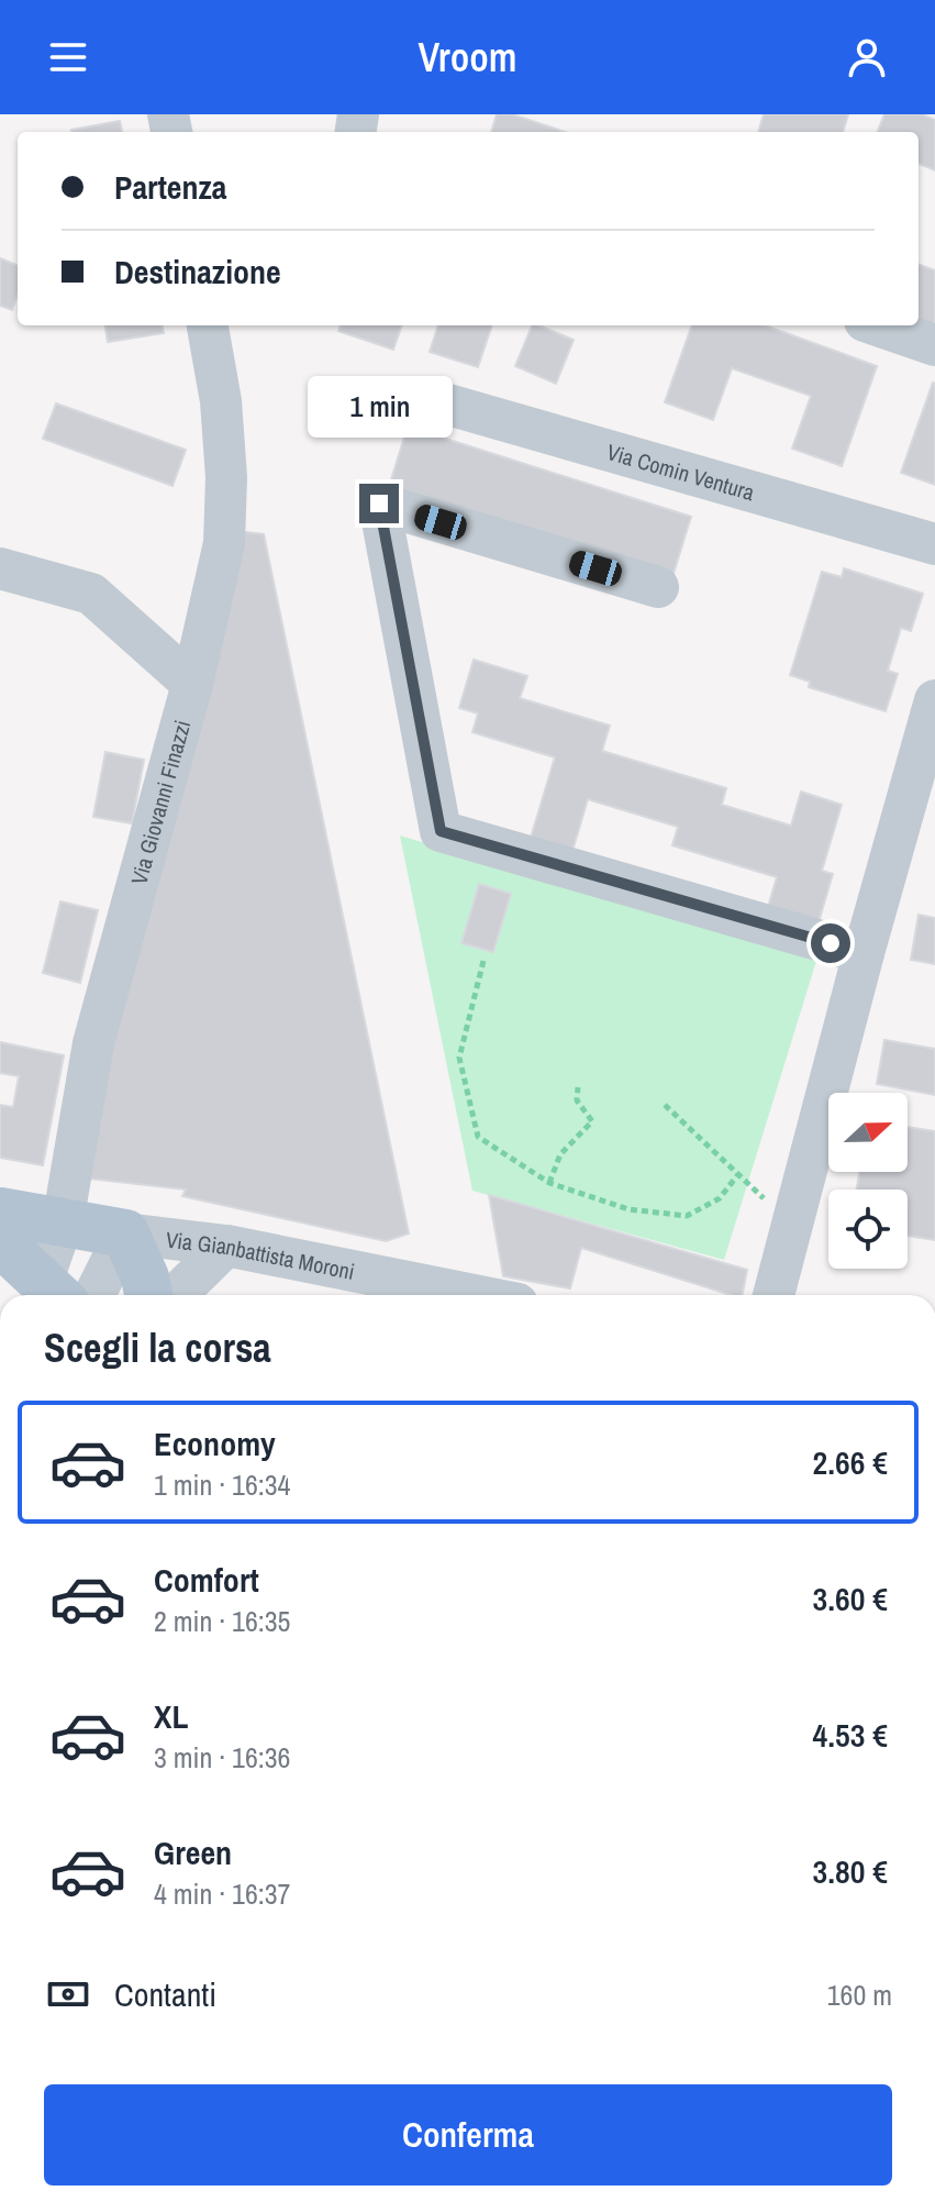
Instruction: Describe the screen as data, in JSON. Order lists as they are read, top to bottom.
{
  "streets": {
    "main road": ["Via Gianbattista Moroni"],
    "street": ["Via Comin Ventura", "Via Giovanni Finazzi"]
  },
  "crossings": [
    ["Via Giovanni Finazzi", "Via Gianbattista Moroni"]
  ],
  "north": "right",
  "page": {
    "header": "Vroom",
    "banner": ["Partenza", "Destinazione"],
    "bubble": "1 min",
    "heading": "Scegli la corsa",
    "list": [
      {
        "name": "Economy",
        "note": "1 min · 16:34",
        "value": "2.66 €"
      },
      {
        "name": "Comfort",
        "note": "2 min · 16:35",
        "value": "3.60 €"
      },
      {
        "name": "XL",
        "note": "3 min · 16:36",
        "value": "4.53 €"
      },
      {
        "name": "Green",
        "note": "4 min · 16:37",
        "value": "3.80 €"
      }
    ],
    "pay": ["Contanti", "160 m"],
    "buttons": "Conferma"
  }
}
